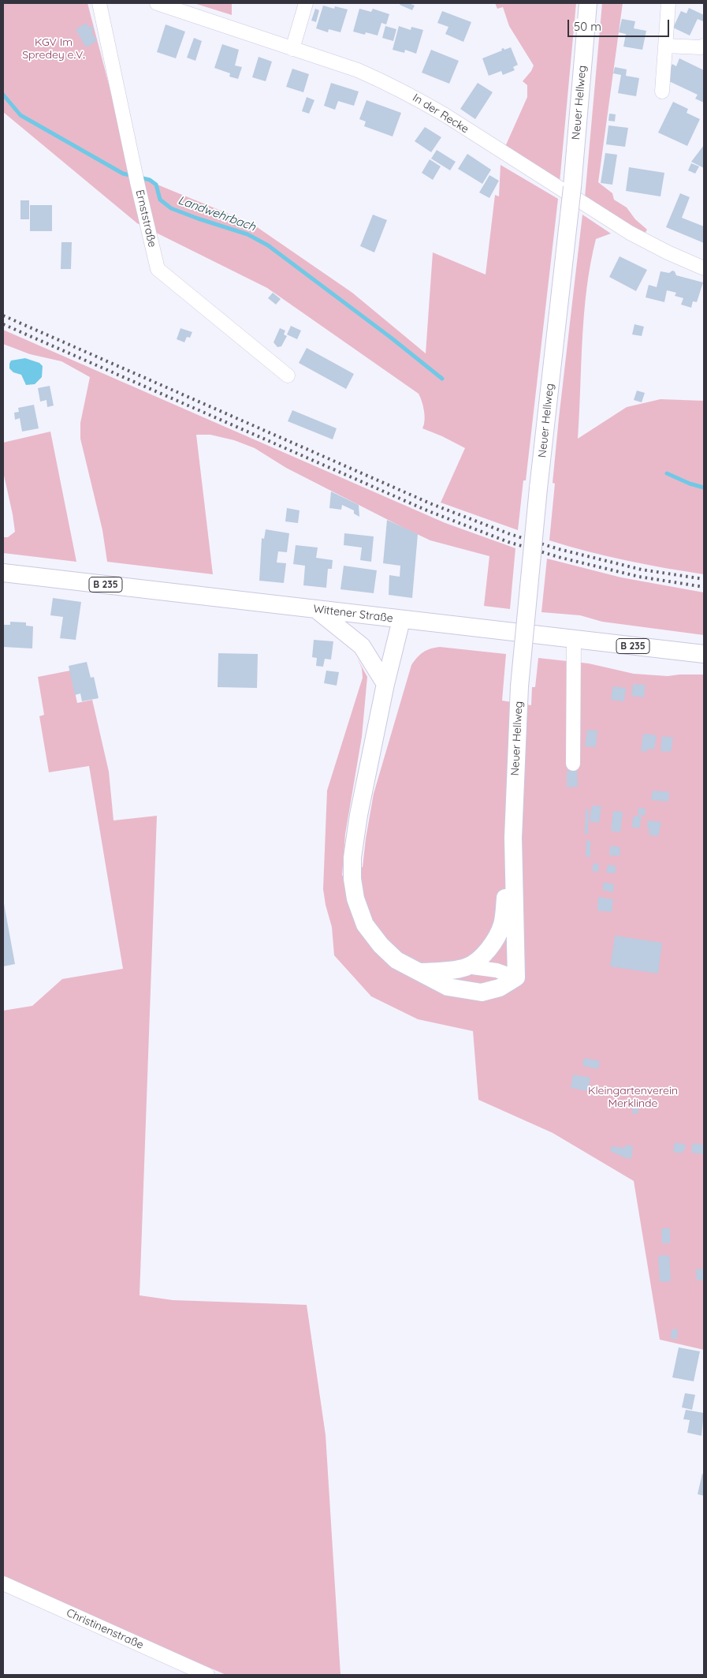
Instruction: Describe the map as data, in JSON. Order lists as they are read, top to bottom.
{
  "streets": {
    "main road": ["Neuer Hellweg", "B 235", "Wittener Straße"],
    "street": ["In der Recke", "Ernststraße", "Christinenstraße"]
  },
  "water": ["Landwehrbach"],
  "parks": ["KGV Im Spredey e.V.", "Kleingartenverein Merklinde"],
  "scale_bar": "50 m"
}
